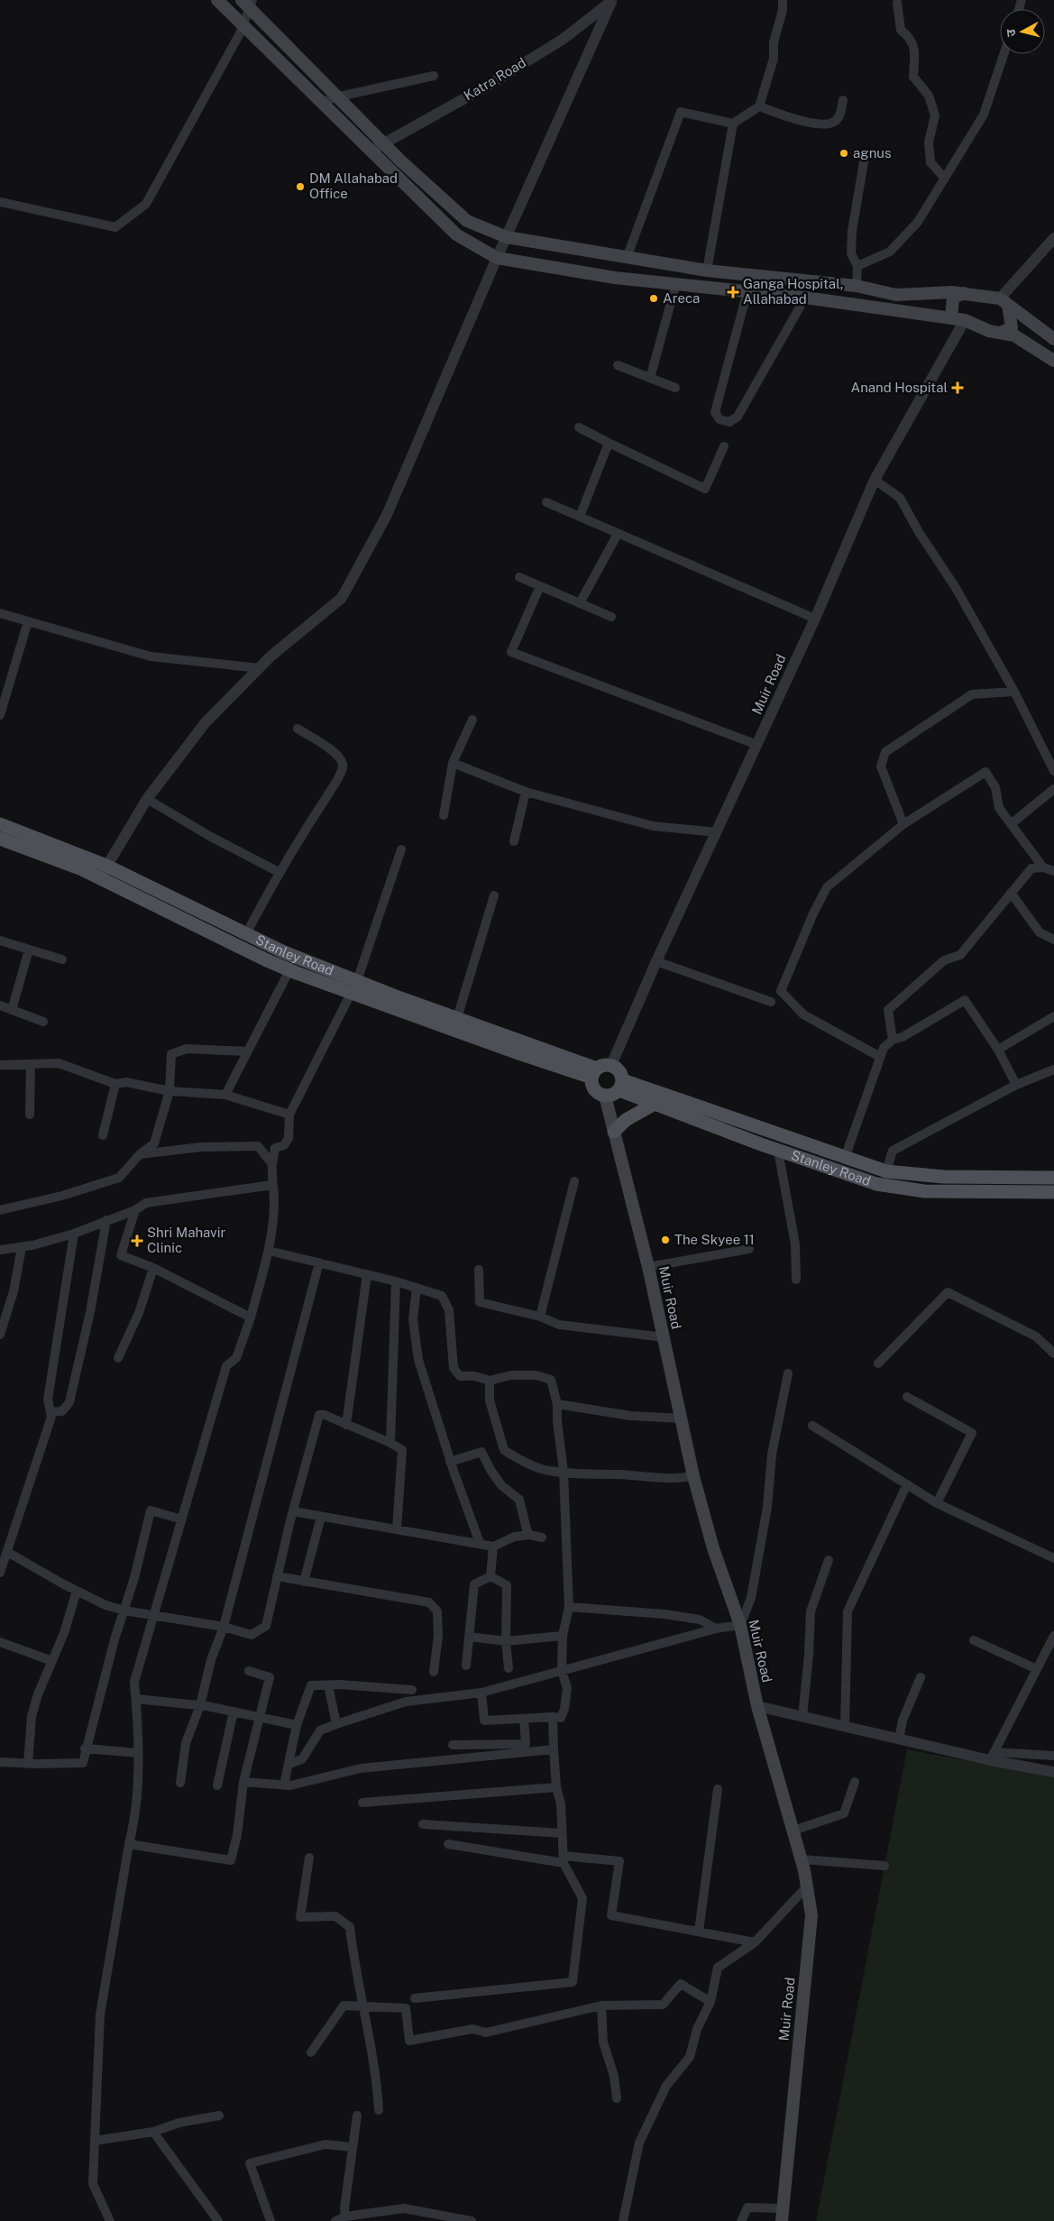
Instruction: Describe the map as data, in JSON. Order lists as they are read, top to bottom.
{
  "streets": {
    "main road": ["Muir Road", "Stanley Road"],
    "street": ["Katra Road"]
  },
  "crossings": [
    ["Muir Road", "Stanley Road"]
  ],
  "places": {
    "other": [
      "agnus",
      "DM Allahabad Office",
      "Areca",
      "The Skyee 11"
    ],
    "health": ["Ganga Hospital, Allahabad", "Anand Hospital", "Shri Mahavir Clinic"]
  },
  "north": "left"
}
